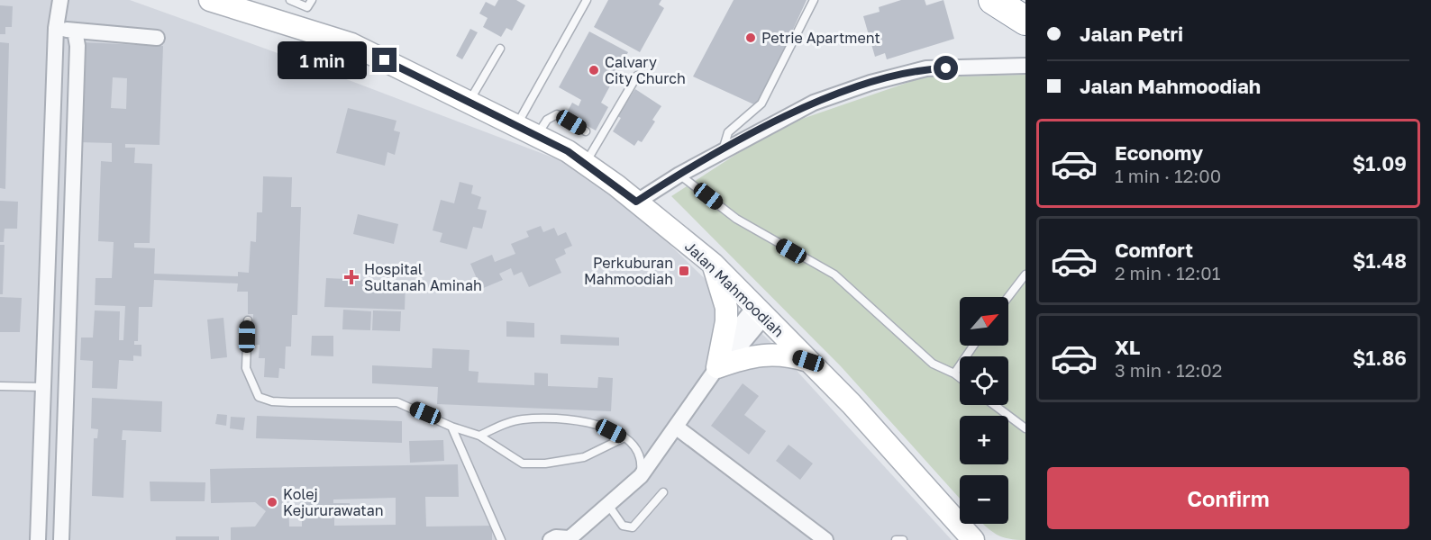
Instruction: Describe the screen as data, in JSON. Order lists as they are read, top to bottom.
{
  "streets": {
    "main road": ["Jalan Mahmoodiah"]
  },
  "places": {
    "other": ["Petrie Apartment", "Calvary City Church", "Kolej Kejururawatan"],
    "transit": ["Perkuburan Mahmoodiah"],
    "health": ["Hospital Sultanah Aminah"]
  },
  "north": "top right",
  "page": {
    "banner": ["Jalan Petri", "Jalan Mahmoodiah"],
    "bubble": "1 min",
    "list": [
      {
        "name": "Economy",
        "note": "1 min · 12:00",
        "value": "$1.09"
      },
      {
        "name": "Comfort",
        "note": "2 min · 12:01",
        "value": "$1.48"
      },
      {
        "name": "XL",
        "note": "3 min · 12:02",
        "value": "$1.86"
      }
    ],
    "map_buttons": ["+", "−"],
    "buttons": "Confirm"
  }
}
